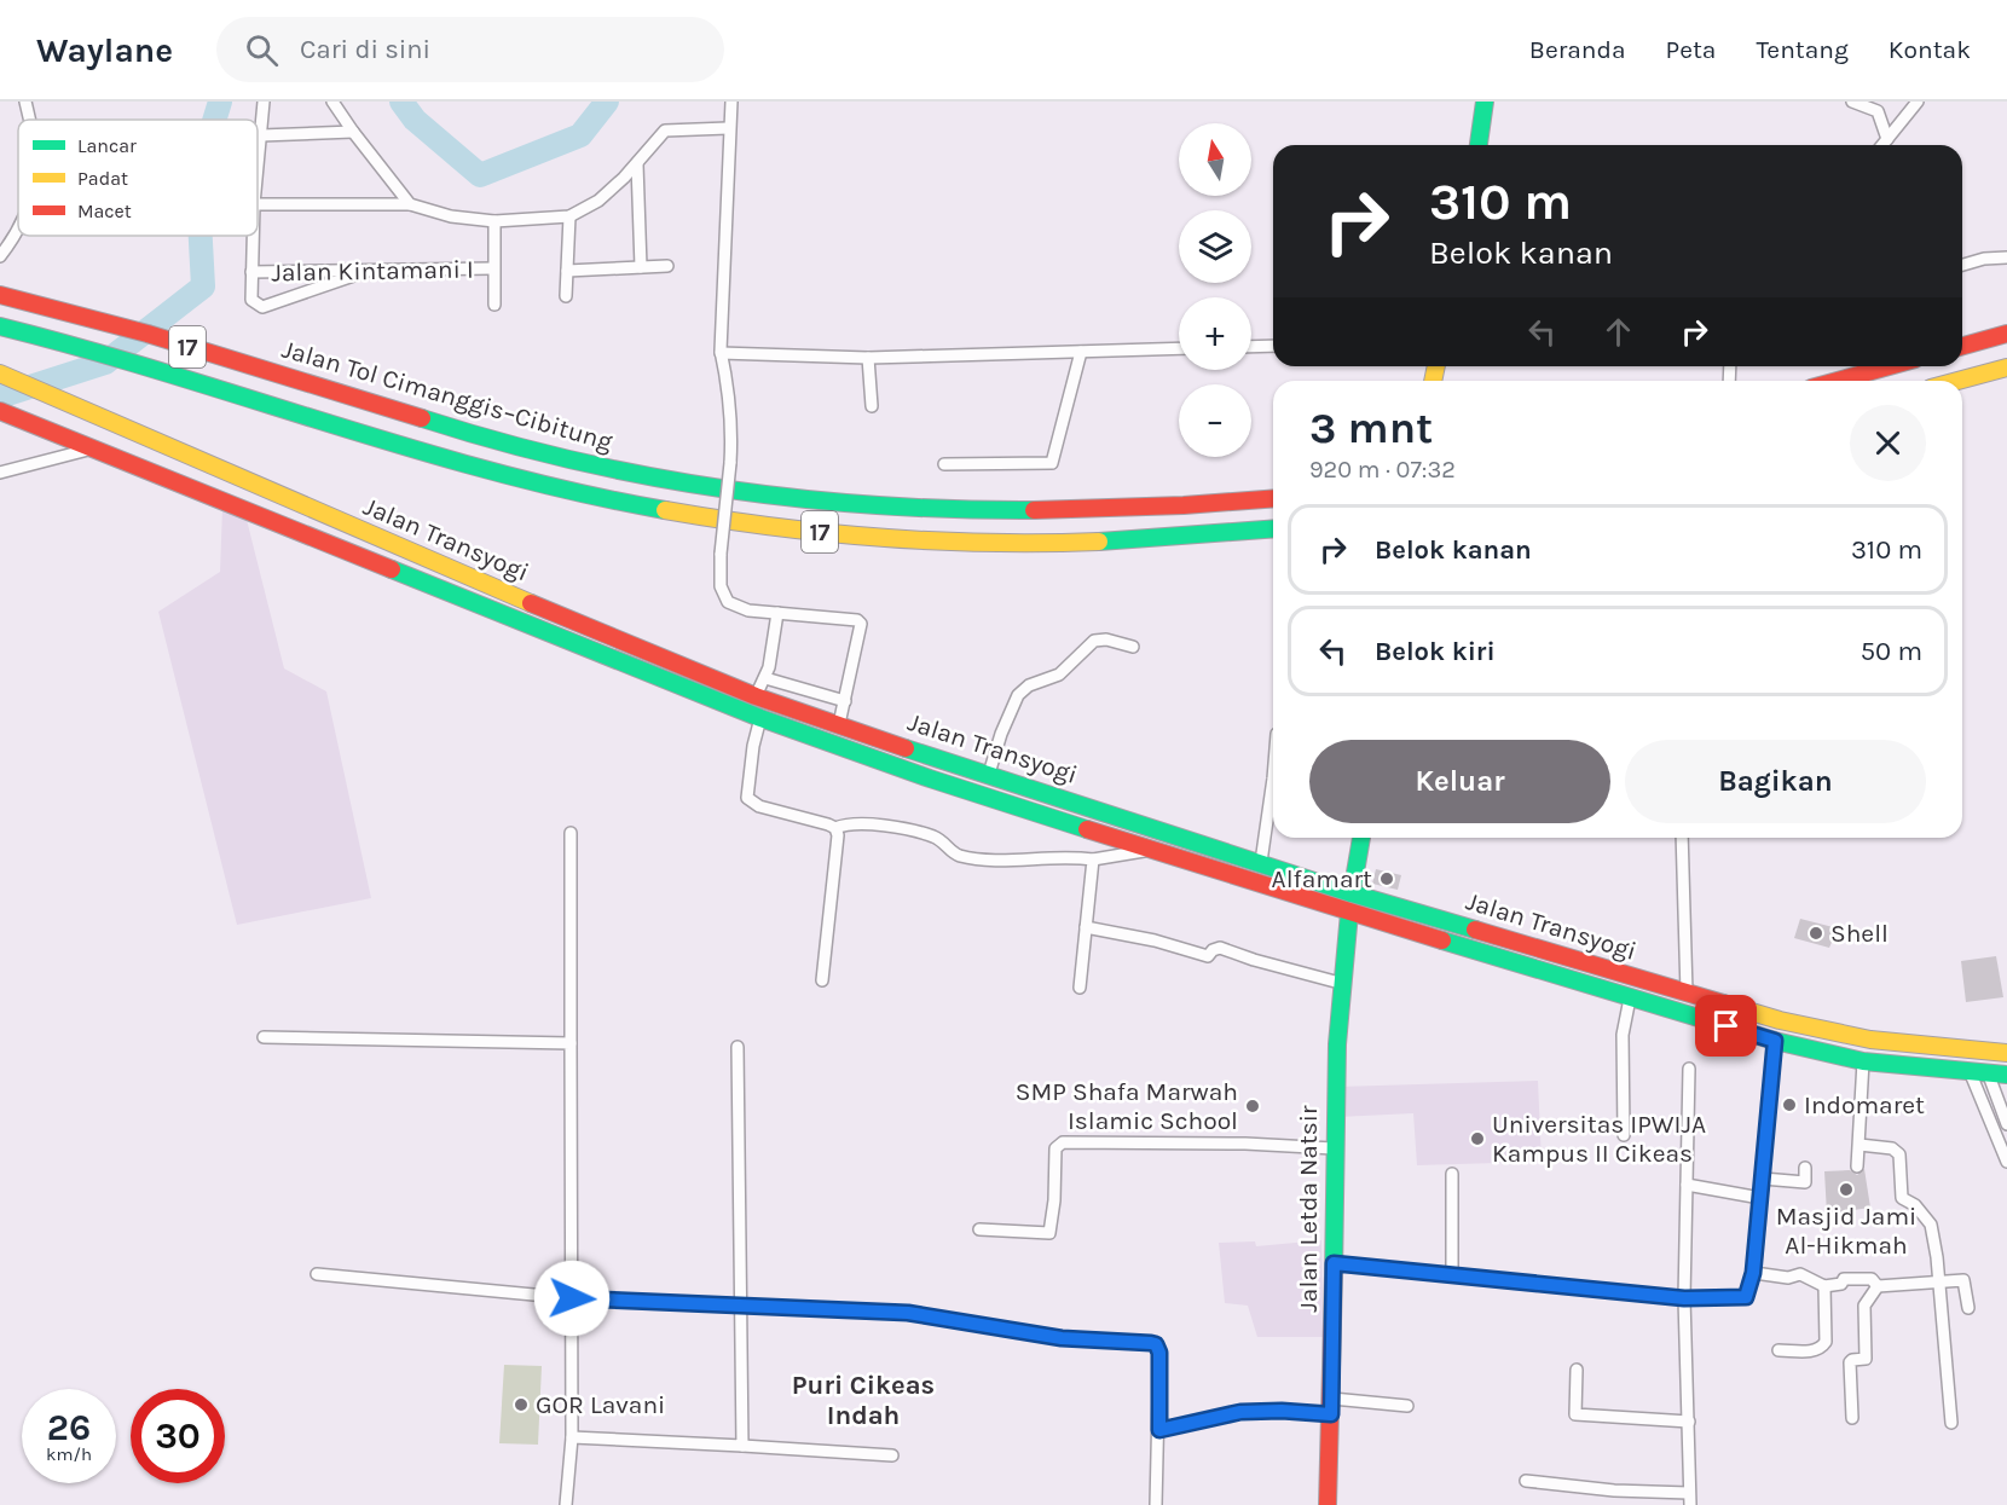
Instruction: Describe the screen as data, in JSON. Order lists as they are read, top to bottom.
{
  "streets": {
    "main road": [
      "17",
      "Jalan Tol Cimanggis–Cibitung",
      "Jalan Transyogi",
      "Jalan Letda Natsir"
    ],
    "street": ["Jalan Kintamani I"]
  },
  "crossings": [
    ["Jalan Transyogi", "Jalan Letda Natsir"]
  ],
  "districts": ["Puri Cikeas Indah"],
  "places": [
    "Alfamart",
    "Shell",
    "Indomaret",
    "SMP Shafa Marwah Islamic School",
    "Universitas IPWIJA Kampus II Cikeas",
    "Masjid Jami Al-Hikmah",
    "GOR Lavani"
  ],
  "legend": ["Lancar", "Padat", "Macet"],
  "north": "top",
  "page": {
    "header": "Waylane",
    "search": "Cari di sini",
    "nav": [
      "Beranda",
      "Peta",
      "Tentang",
      "Kontak"
    ],
    "map_buttons": ["+", "−"],
    "turn": ["310 m", "Belok kanan"],
    "heading": ["3 mnt", "920 m · 07:32"],
    "list": [
      {
        "name": "Belok kanan",
        "value": "310 m"
      },
      {
        "name": "Belok kiri",
        "value": "50 m"
      }
    ],
    "buttons": ["Keluar", "Bagikan"],
    "speed": "26 km/h",
    "limit": "30"
  }
}
